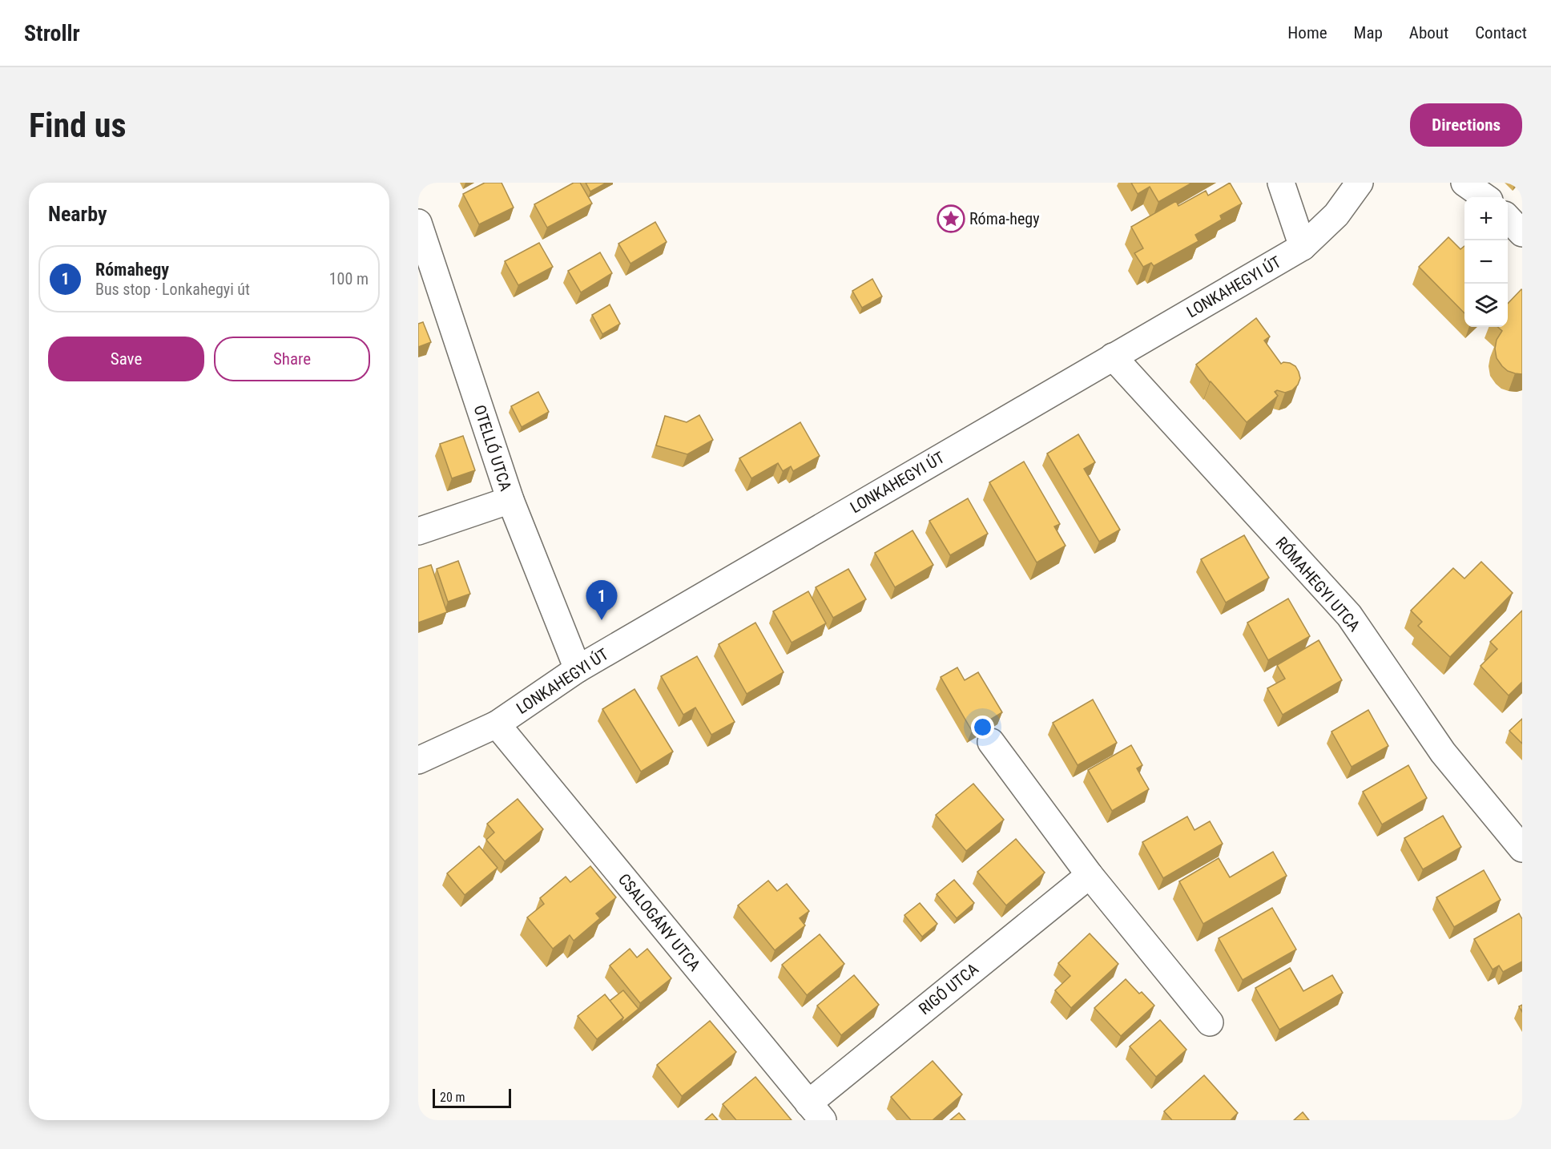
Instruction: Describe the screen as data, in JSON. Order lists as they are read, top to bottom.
{
  "streets": {
    "street": [
      "LONKAHEGYI ÚT",
      "OTELLÓ UTCA",
      "RÓMAHEGYI UTCA",
      "CSALOGÁNY UTCA",
      "RIGÓ UTCA"
    ]
  },
  "crossings": [
    ["LONKAHEGYI ÚT", "OTELLÓ UTCA"],
    ["LONKAHEGYI ÚT", "RÓMAHEGYI UTCA"],
    ["LONKAHEGYI ÚT", "CSALOGÁNY UTCA"],
    ["CSALOGÁNY UTCA", "RIGÓ UTCA"]
  ],
  "places": {
    "place": ["Róma-hegy"]
  },
  "scale_bar": "20 m",
  "page": {
    "header": "Strollr",
    "nav": [
      "Home",
      "Map",
      "About",
      "Contact"
    ],
    "buttons": [
      "Directions",
      ["Save", "Share"]
    ],
    "title": "Find us",
    "heading": "Nearby",
    "map_buttons": ["+", "−"],
    "list": [
      {
        "mark": "1",
        "name": "Rómahegy",
        "note": "Bus stop · Lonkahegyi út",
        "value": "100 m"
      }
    ],
    "pins": "1",
    "scale": "20 m"
  }
}
